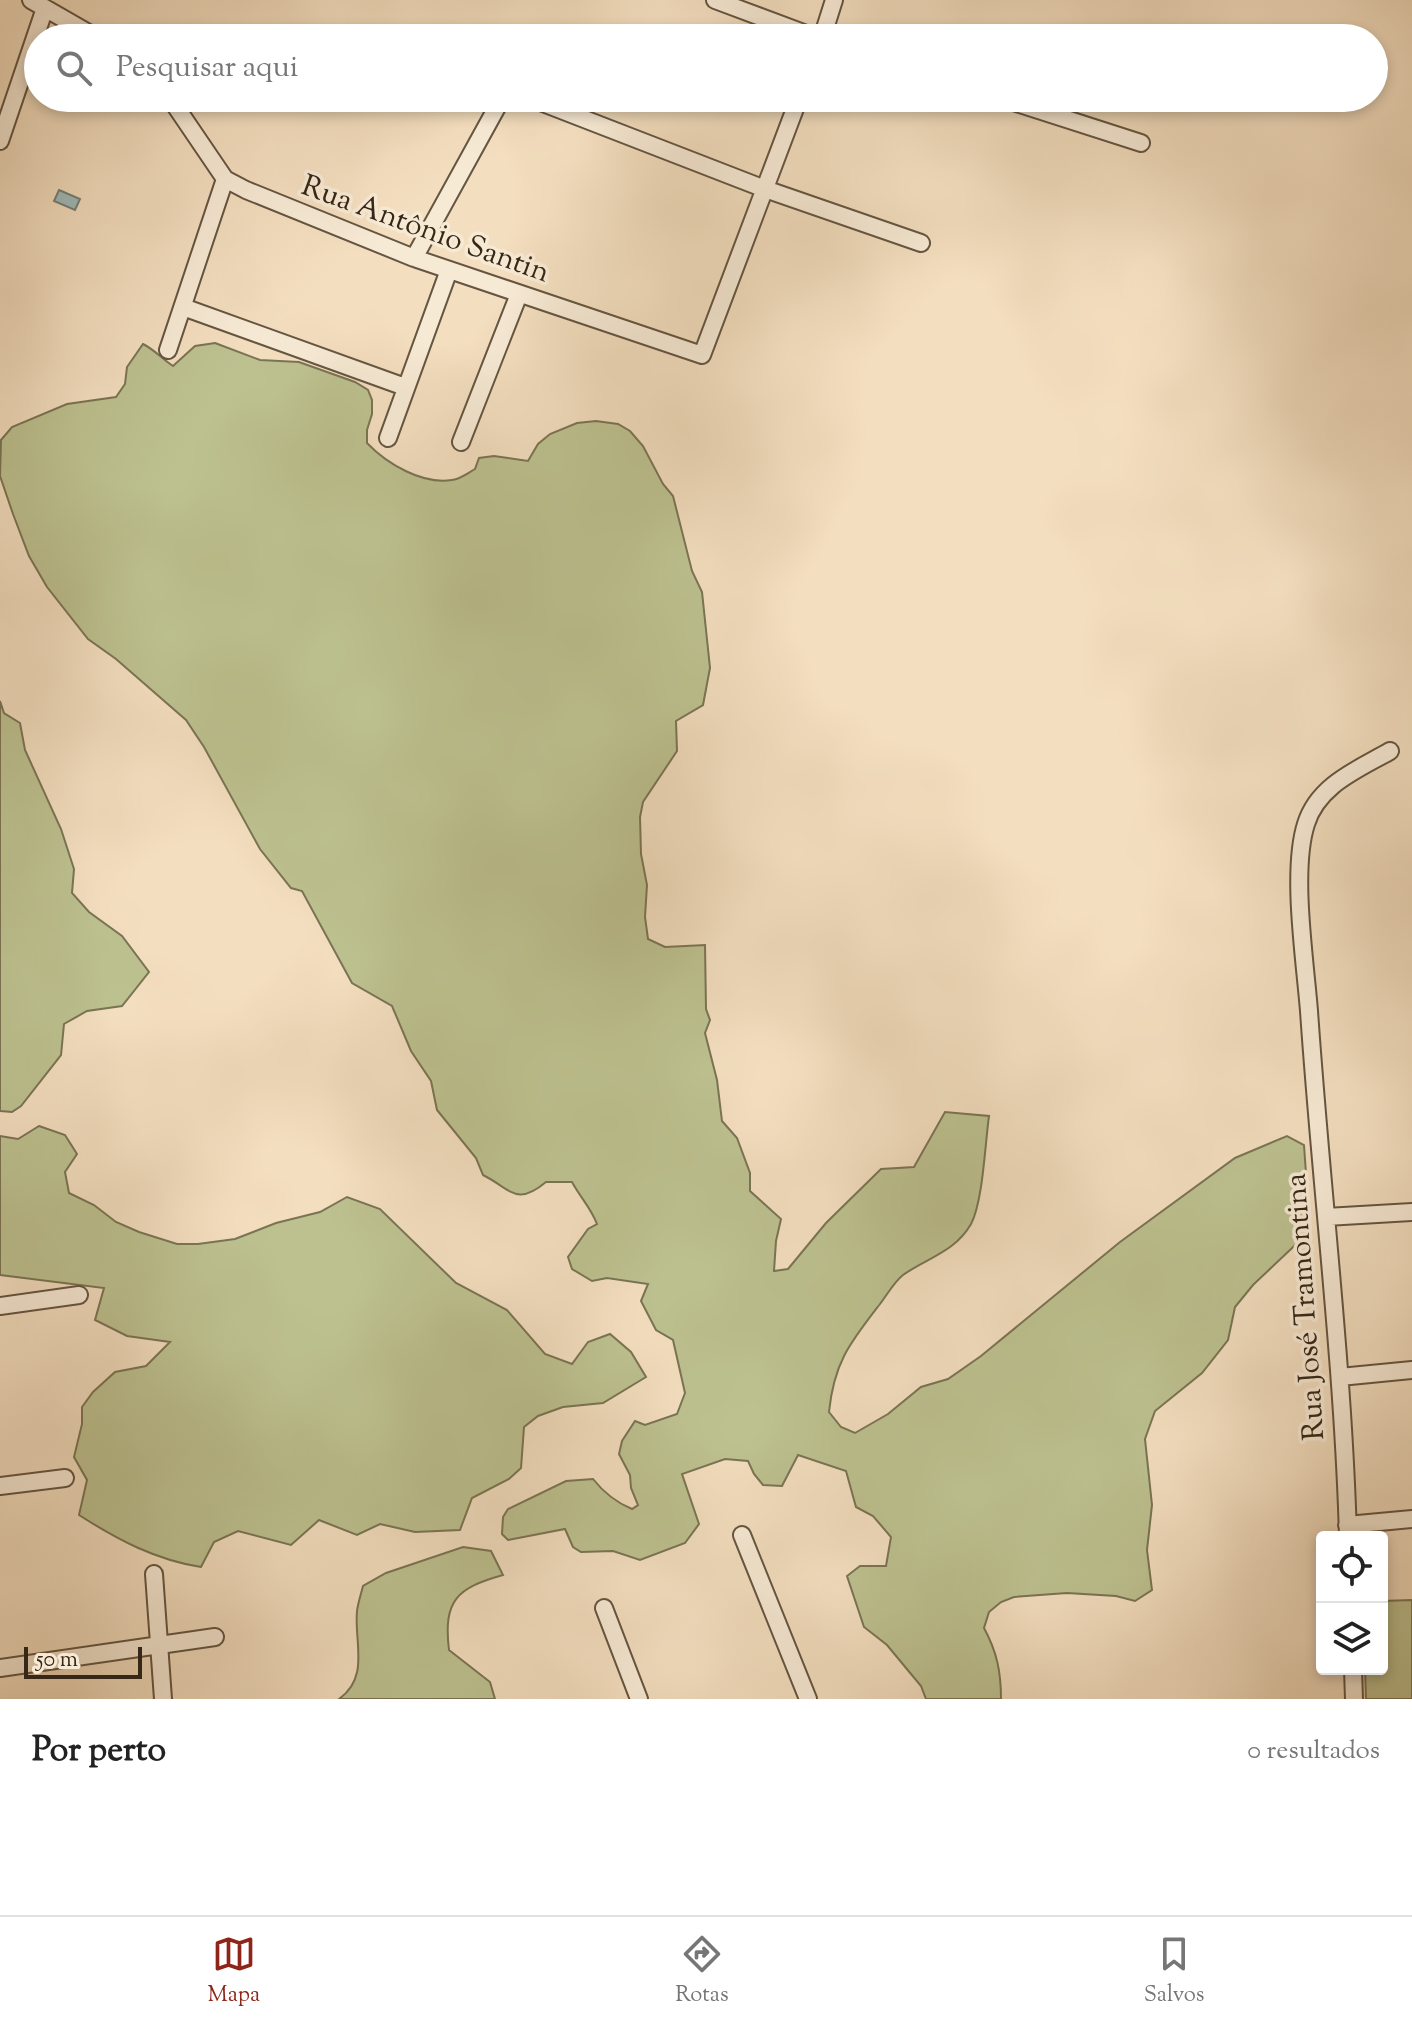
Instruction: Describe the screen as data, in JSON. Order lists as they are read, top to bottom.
{
  "streets": {
    "street": ["Rua Antônio Santin", "Rua José Tramontina"]
  },
  "scale_bar": "50 m",
  "page": {
    "search": "Pesquisar aqui",
    "scale": "50 m",
    "heading": ["Por perto", "0 resultados"],
    "nav": ["Mapa", "Rotas", "Salvos"]
  }
}
